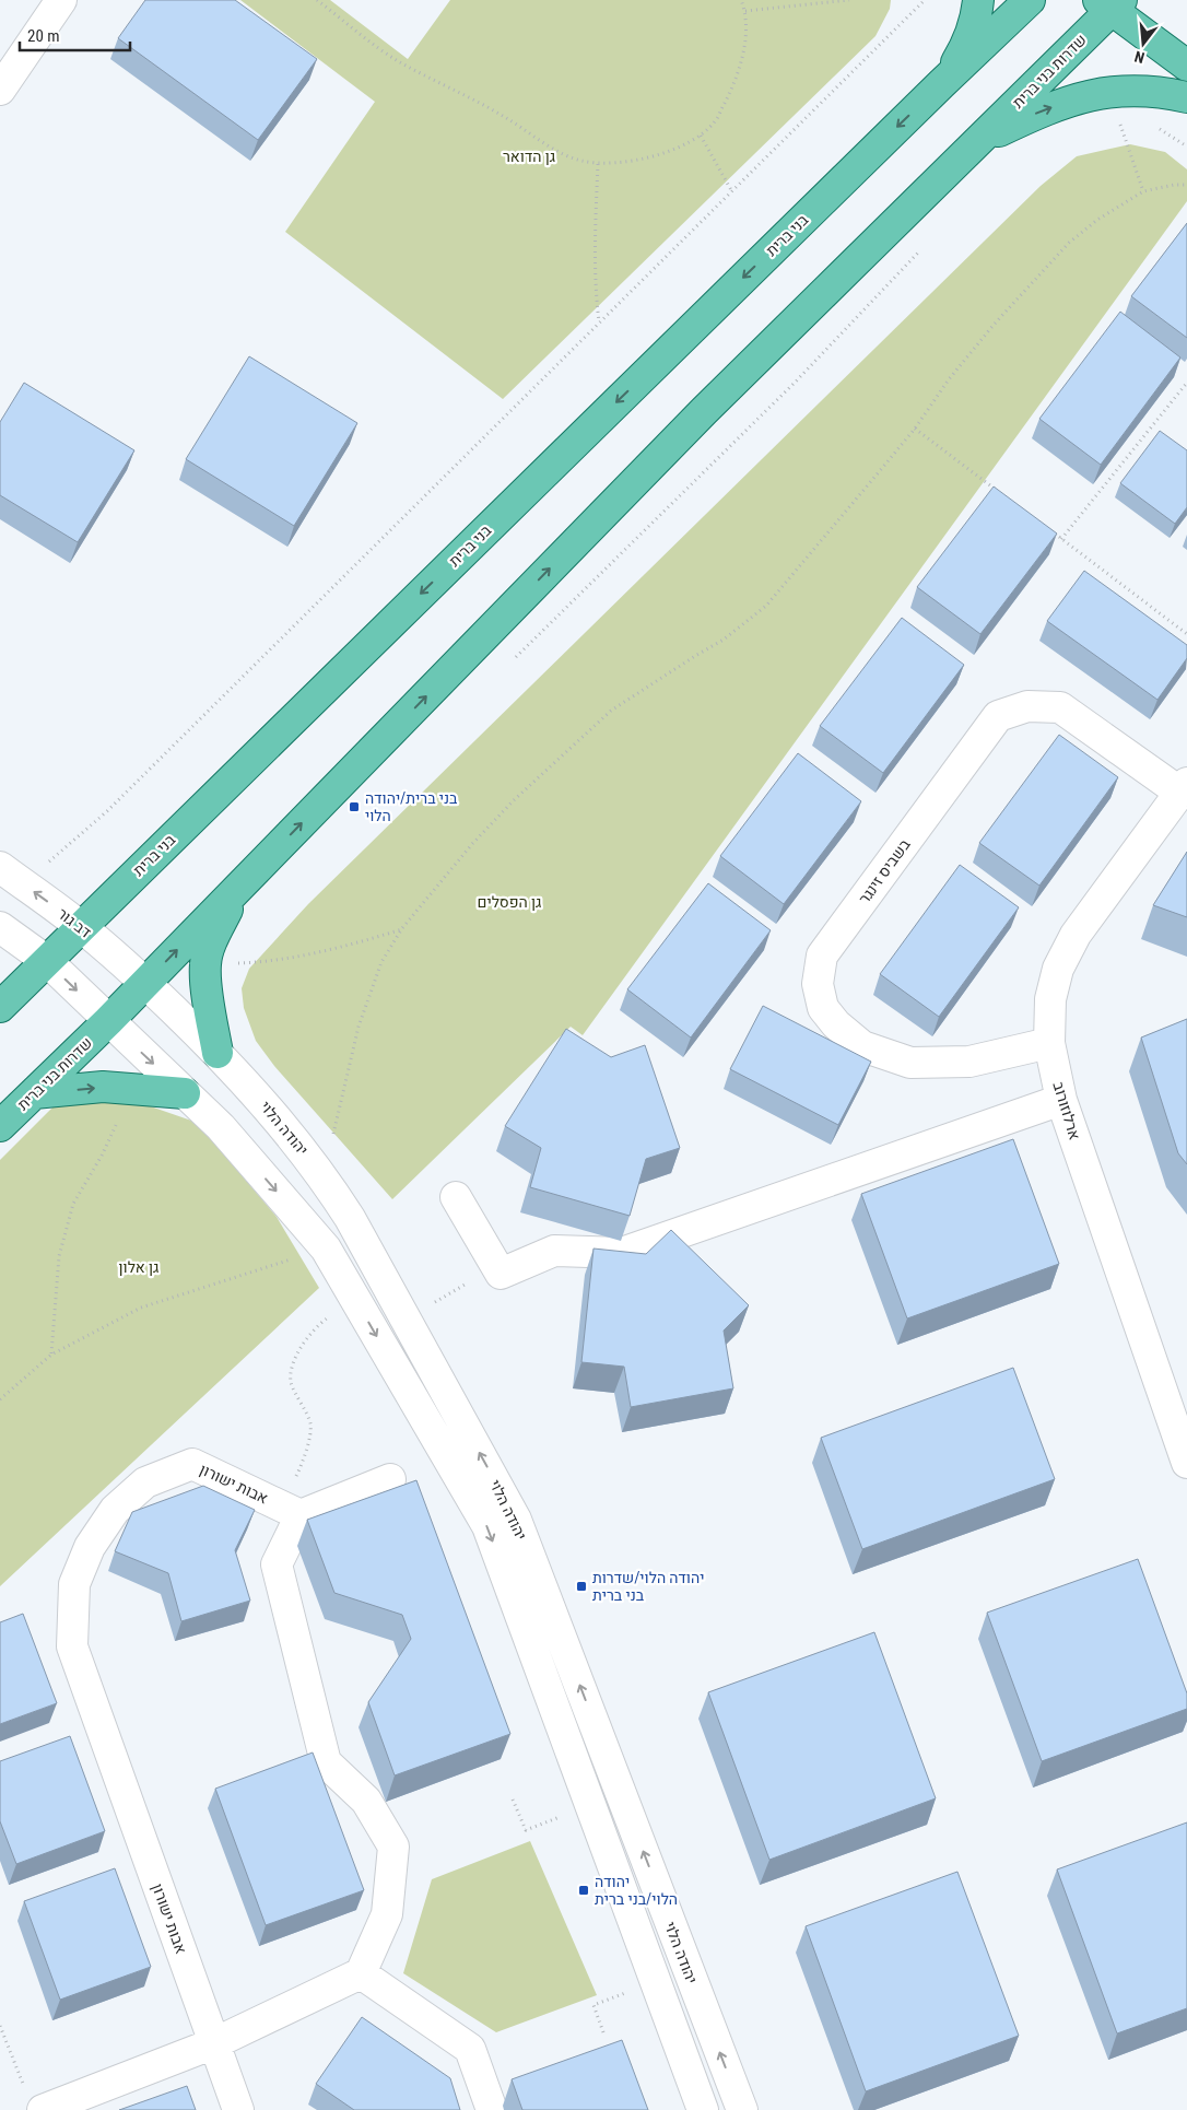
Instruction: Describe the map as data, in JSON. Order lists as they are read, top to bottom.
{
  "streets": {
    "main road": ["שדרות בני ברית", "בני ברית"],
    "street": [
      "בשביס זינגר",
      "דב גור",
      "ארלוזורוב",
      "יהודה הלוי",
      "אבות ישורון"
    ]
  },
  "crossings": [
    ["שדרות בני ברית", "יהודה הלוי"],
    ["בני ברית", "דב גור"],
    ["בשביס זינגר", "ארלוזורוב"],
    ["דב גור", "יהודה הלוי"]
  ],
  "parks": ["גן הדואר", "גן הפסלים", "גן אלון"],
  "places": {
    "transit": ["בני ברית/יהודה הלוי", "יהודה הלוי/שדרות בני ברית", "יהודה הלוי/בני ברית"]
  },
  "scale_bar": "20 m",
  "north": "bottom"
}
